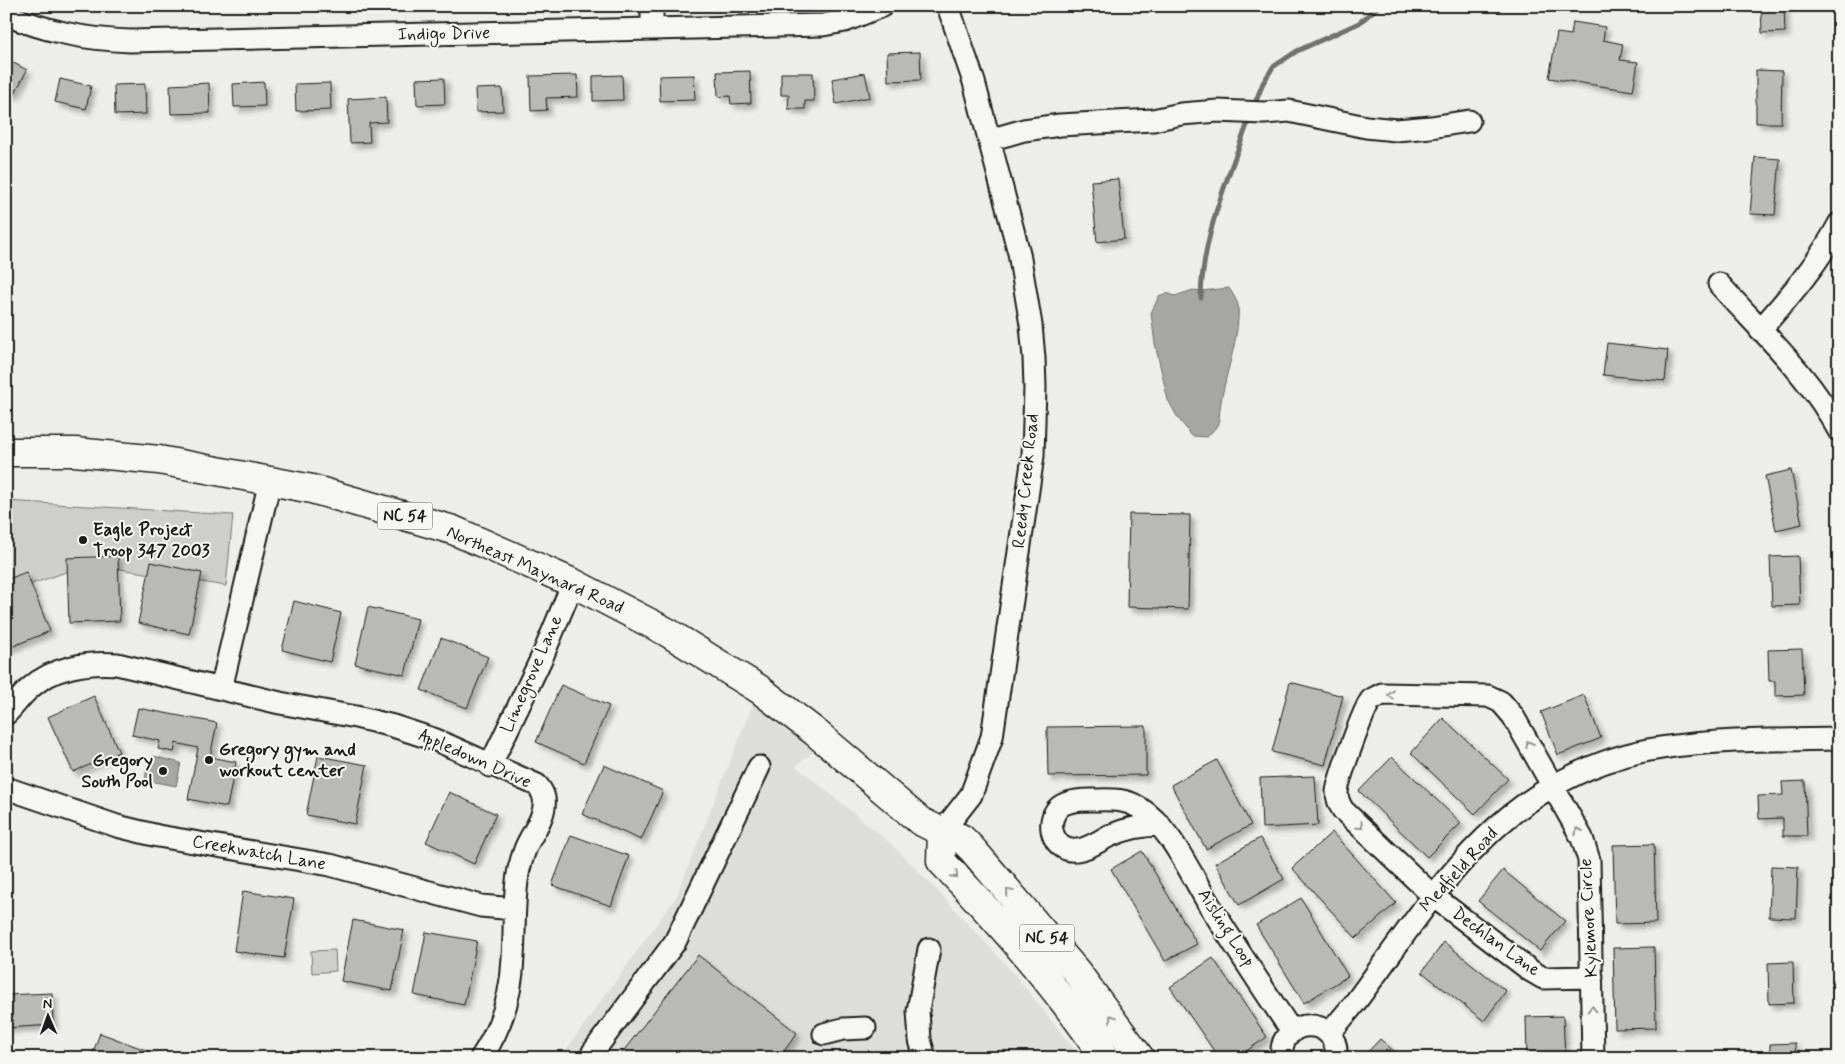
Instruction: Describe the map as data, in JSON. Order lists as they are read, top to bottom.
{
  "streets": {
    "main road": ["NC 54", "Northeast Maynard Road"],
    "street": [
      "Indigo Drive",
      "Reedy Creek Road",
      "Limegrove Lane",
      "Appledown Drive",
      "Creekwatch Lane",
      "Medfield Road",
      "Kylemore Circle",
      "Aisling Loop",
      "Dechlan Lane"
    ]
  },
  "crossings": [
    ["Reedy Creek Road", "NC 54"],
    ["Reedy Creek Road", "Northeast Maynard Road"],
    ["NC 54", "Northeast Maynard Road"],
    ["Northeast Maynard Road", "Limegrove Lane"],
    ["Limegrove Lane", "Appledown Drive"],
    ["Appledown Drive", "Creekwatch Lane"],
    ["Medfield Road", "Kylemore Circle"],
    ["Medfield Road", "Dechlan Lane"],
    ["Kylemore Circle", "Dechlan Lane"]
  ],
  "places": ["Eagle Project Troop 347 2003", "Gregory gym and workout center", "Gregory South Pool"],
  "north": "top"
}
